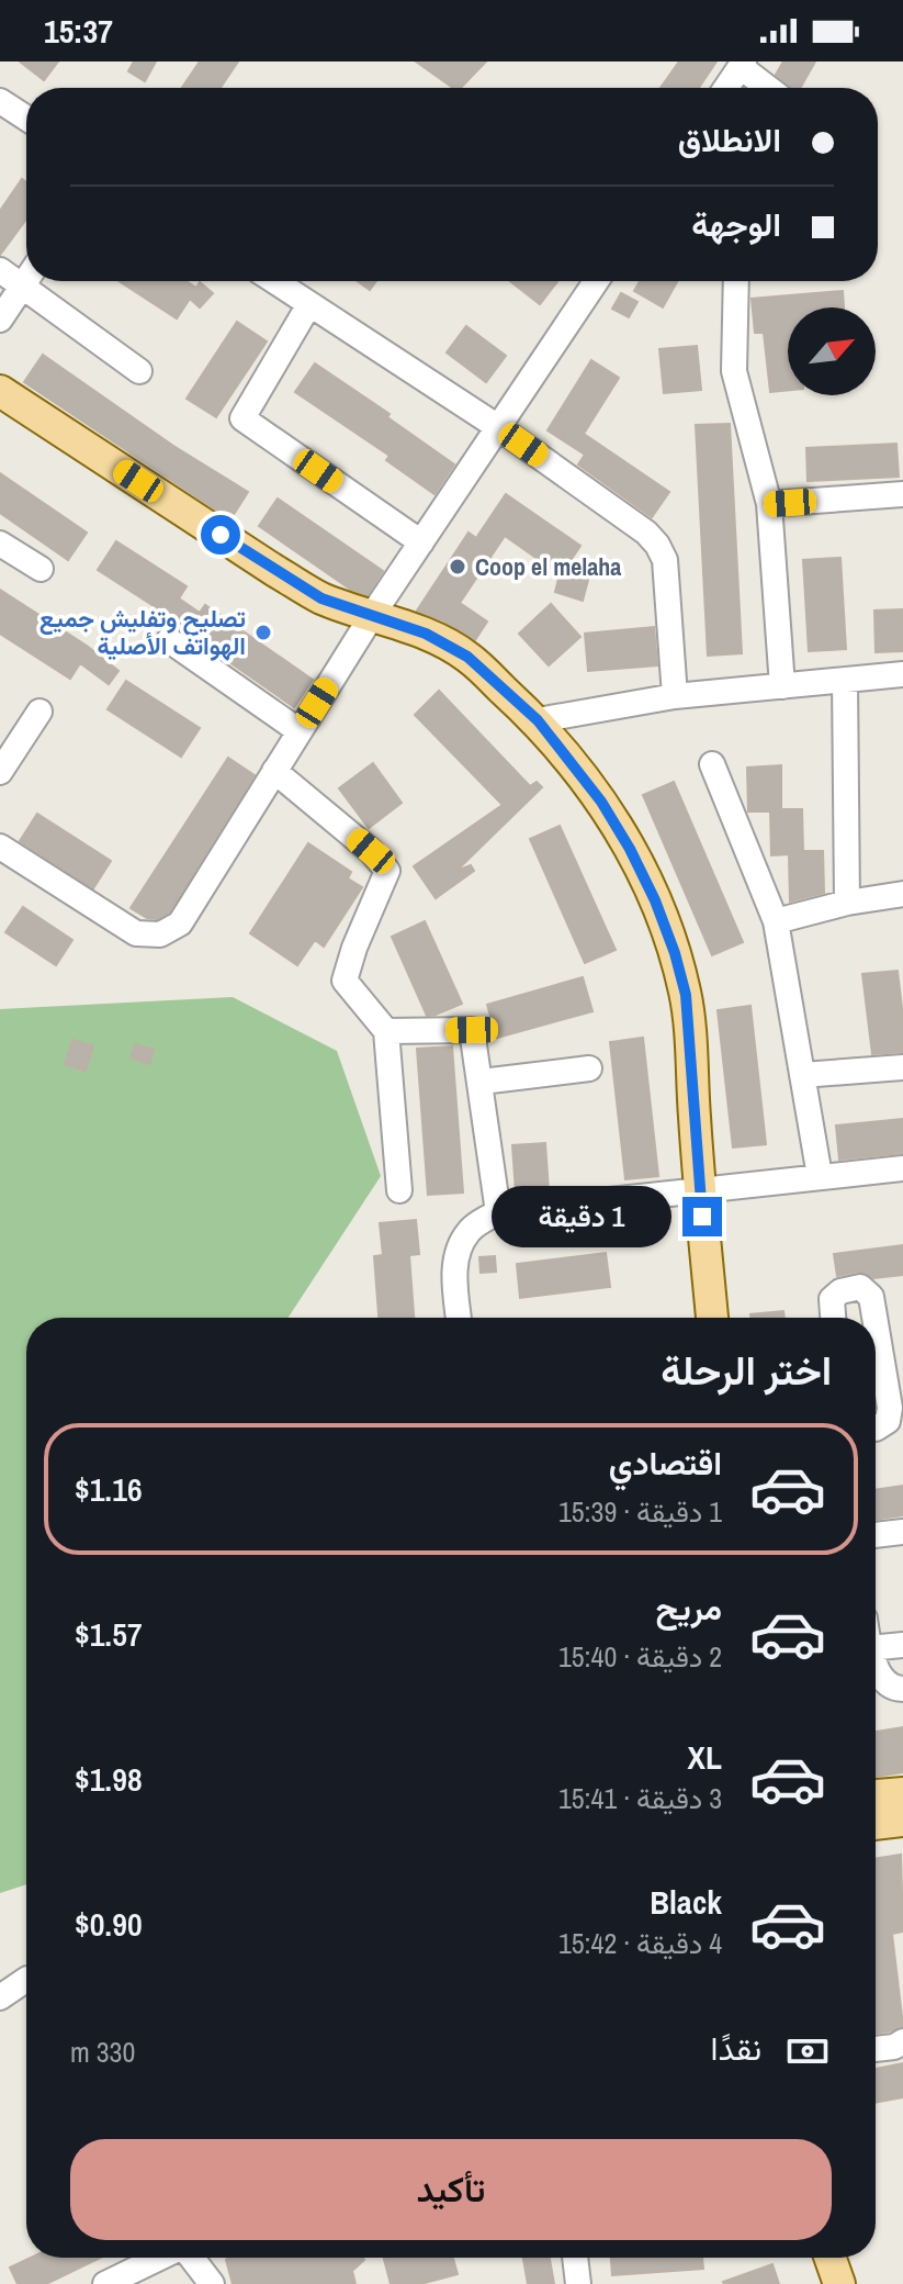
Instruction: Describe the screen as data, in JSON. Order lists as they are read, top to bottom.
{
  "places": ["Coop el melaha", "تصليح وتفليش جميع الهواتف الأصلية"],
  "north": "top right",
  "page": {
    "status": "15:37",
    "banner": ["الانطلاق", "الوجهة"],
    "bubble": "1 دقيقة",
    "heading": "اختر الرحلة",
    "list": [
      {
        "name": "اقتصادي",
        "note": "1 دقيقة · 15:39",
        "value": "$1.16"
      },
      {
        "name": "مريح",
        "note": "2 دقيقة · 15:40",
        "value": "$1.57"
      },
      {
        "name": "XL",
        "note": "3 دقيقة · 15:41",
        "value": "$1.98"
      },
      {
        "name": "Black",
        "note": "4 دقيقة · 15:42",
        "value": "$0.90"
      }
    ],
    "pay": ["نقدًا", "330 m"],
    "buttons": "تأكيد"
  }
}
